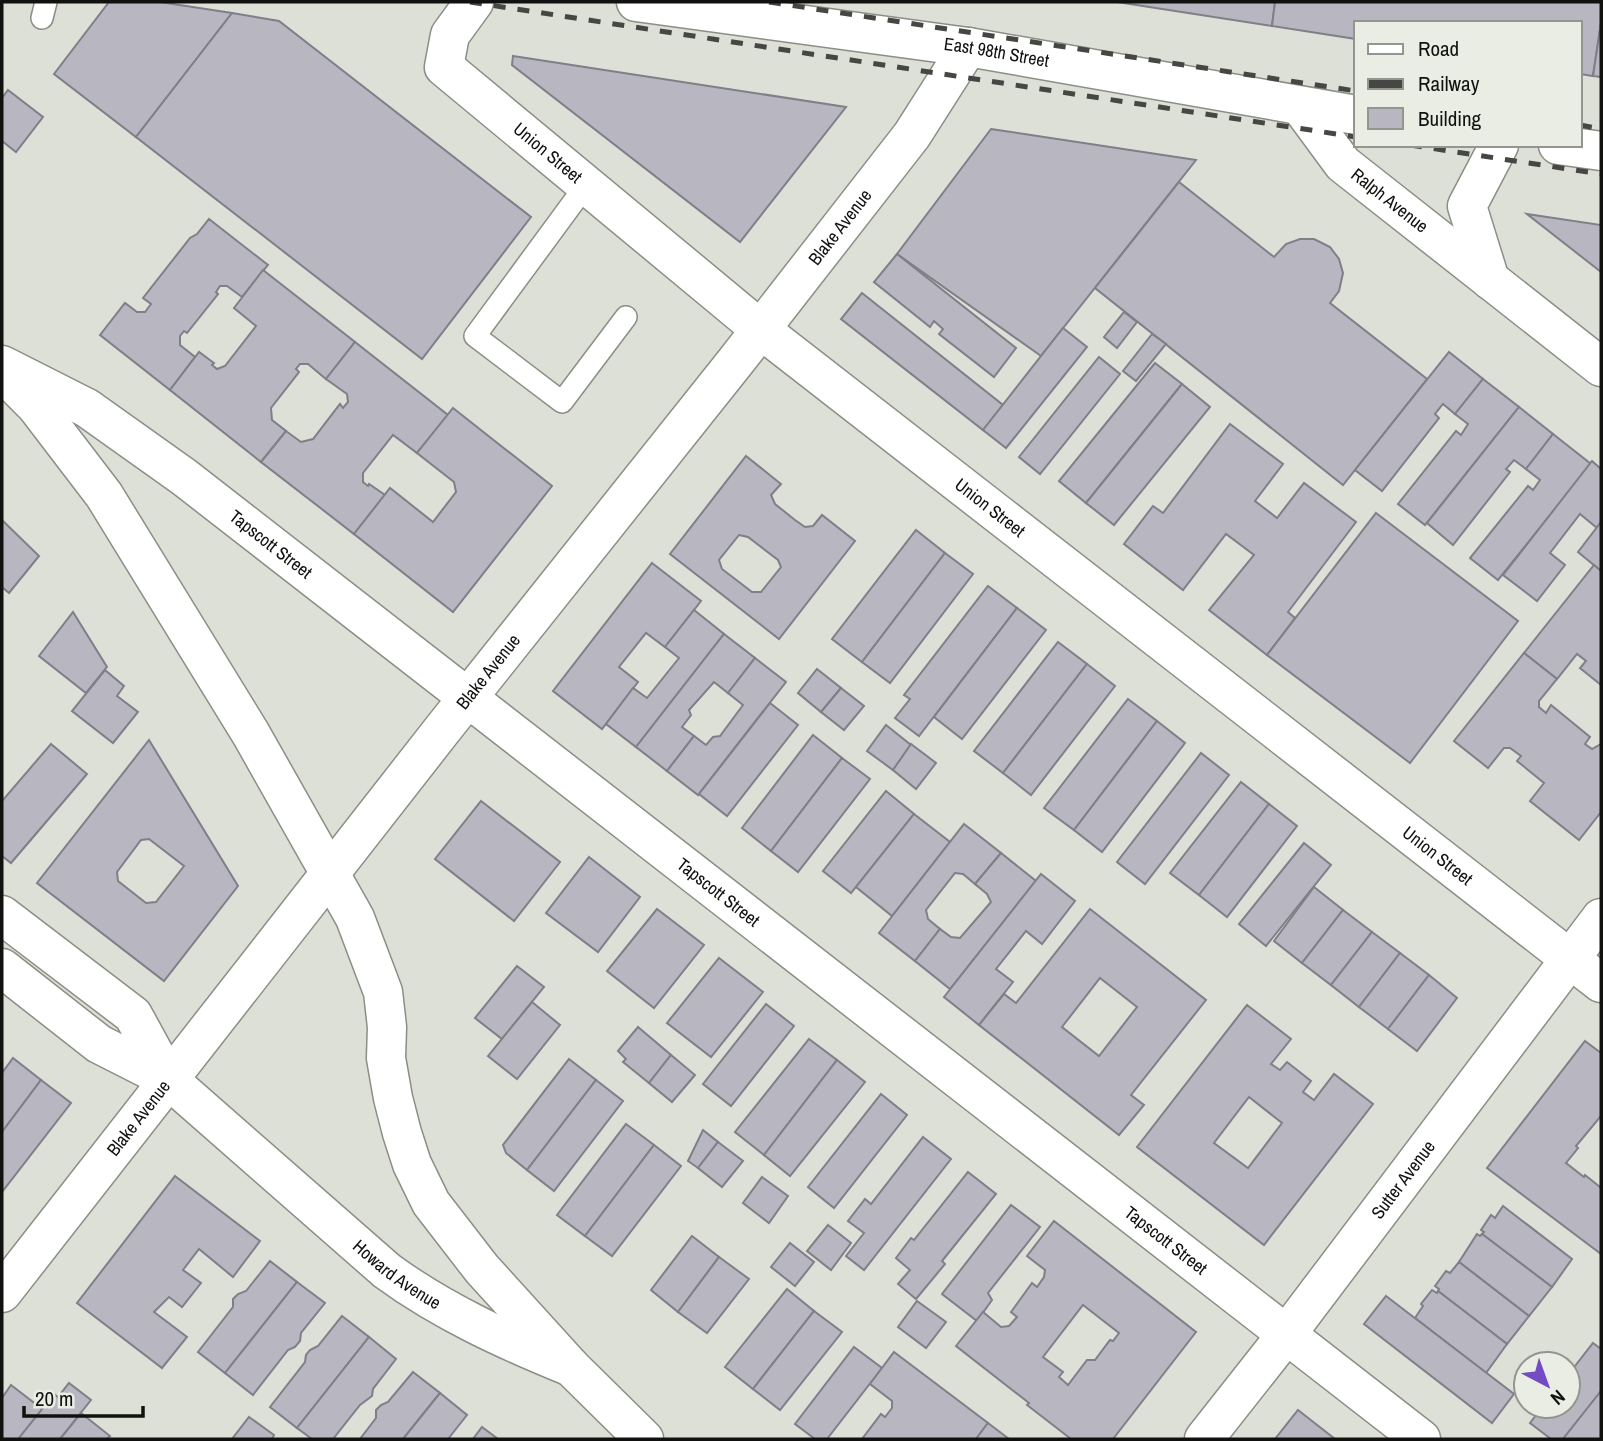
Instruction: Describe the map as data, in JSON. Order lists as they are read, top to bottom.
{
  "streets": {
    "street": [
      "East 98th Street",
      "Union Street",
      "Ralph Avenue",
      "Blake Avenue",
      "Tapscott Street",
      "Sutter Avenue",
      "Howard Avenue"
    ]
  },
  "crossings": [
    ["East 98th Street", "Ralph Avenue"],
    ["East 98th Street", "Blake Avenue"],
    ["Union Street", "Blake Avenue"],
    ["Union Street", "Sutter Avenue"],
    ["Blake Avenue", "Tapscott Street"],
    ["Blake Avenue", "Howard Avenue"],
    ["Tapscott Street", "Sutter Avenue"]
  ],
  "legend": ["Road", "Railway", "Building"],
  "scale_bar": "20 m",
  "north": "bottom right"
}
